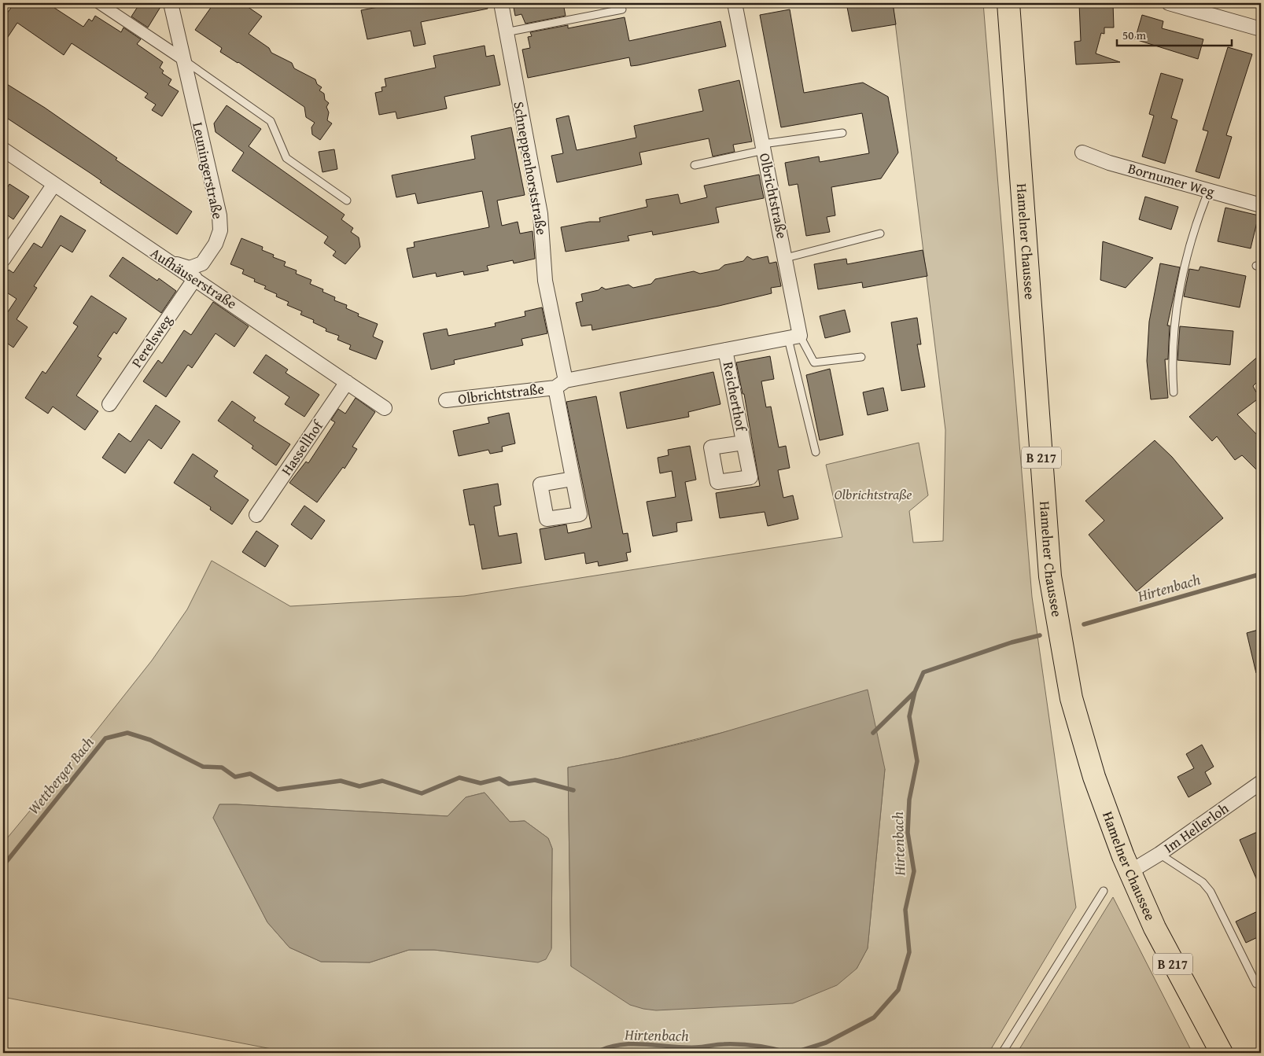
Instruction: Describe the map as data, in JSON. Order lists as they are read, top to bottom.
{
  "streets": {
    "main road": ["Hamelner Chaussee", "B 217"],
    "street": [
      "Schneppenhorststraße",
      "Leuningerstraße",
      "Bornumer Weg",
      "Olbrichtstraße",
      "Aufhäuserstraße",
      "Perelsweg",
      "Reicherthof",
      "Hassellhof",
      "Im Hellerloh"
    ]
  },
  "crossings": [
    ["Schneppenhorststraße", "Olbrichtstraße"],
    ["Leuningerstraße", "Aufhäuserstraße"],
    ["Olbrichtstraße", "Reicherthof"],
    ["Hamelner Chaussee", "Im Hellerloh"],
    ["Aufhäuserstraße", "Perelsweg"],
    ["Aufhäuserstraße", "Hassellhof"]
  ],
  "water": ["Hirtenbach", "Wettberger Bach"],
  "parks": ["Olbrichtstraße"],
  "scale_bar": "50 m"
}
